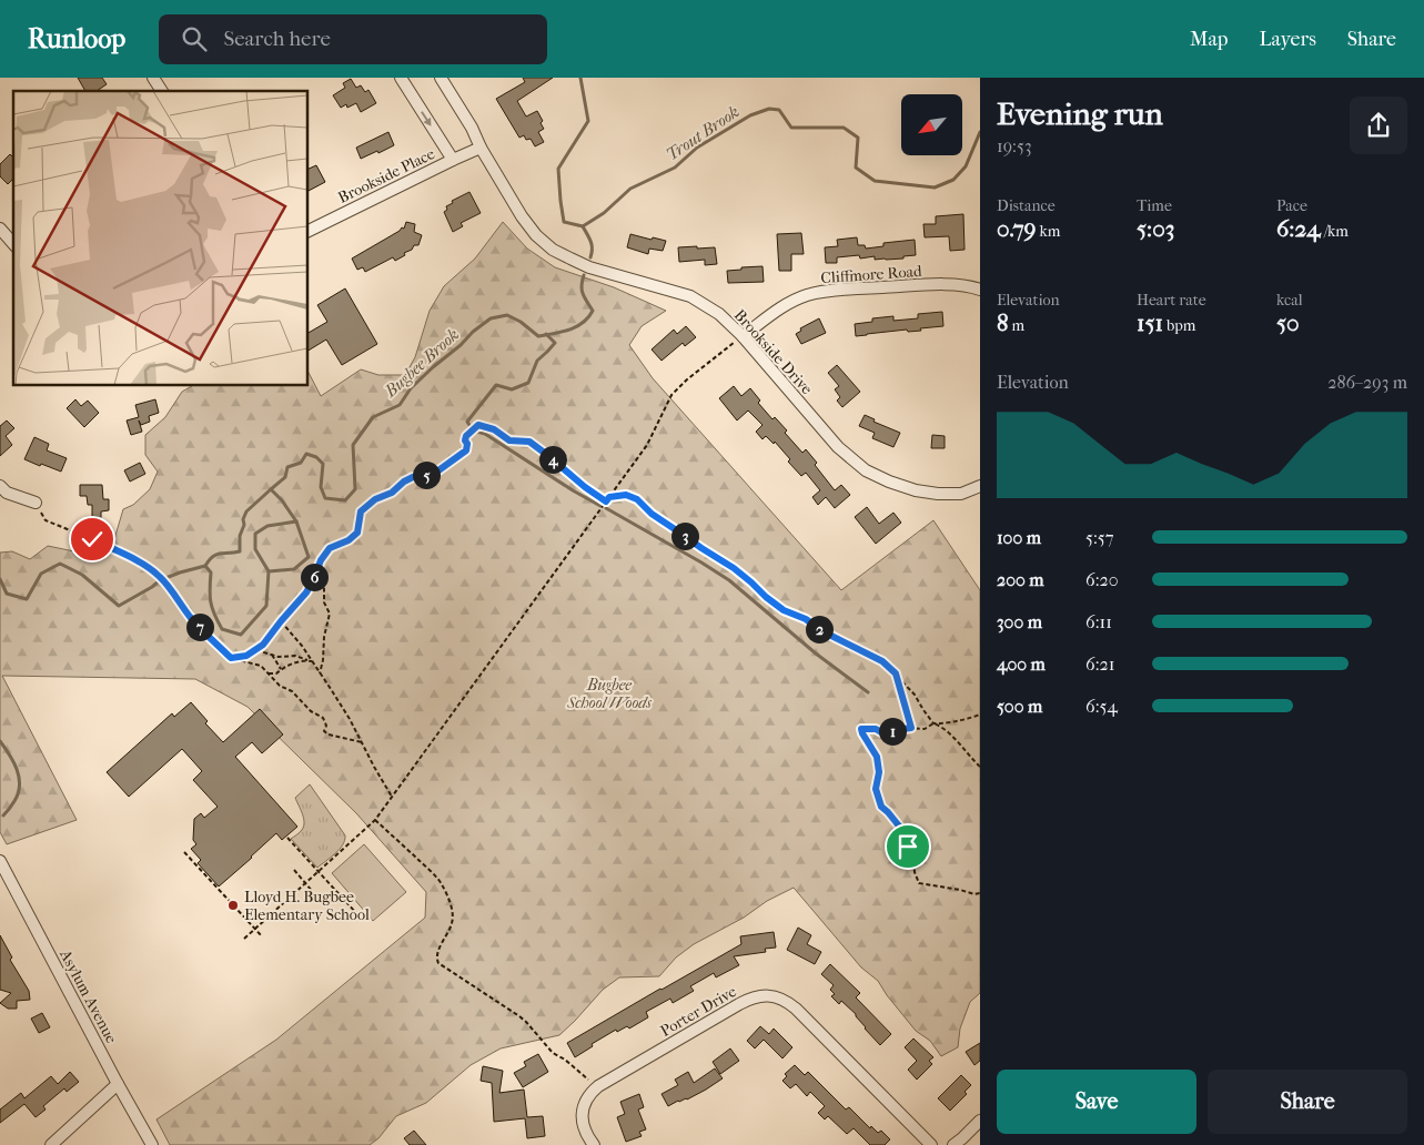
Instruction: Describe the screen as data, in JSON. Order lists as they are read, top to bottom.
{
  "streets": {
    "street": [
      "Brookside Place",
      "Cliffmore Road",
      "Brookside Drive",
      "Asylum Avenue",
      "Porter Drive"
    ]
  },
  "crossings": [
    ["Brookside Place", "Brookside Drive"],
    ["Cliffmore Road", "Brookside Drive"]
  ],
  "water": ["Trout Brook", "Bugbee Brook"],
  "parks": ["Bugbee School Woods"],
  "places": ["Lloyd H. Bugbee Elementary School"],
  "north": "bottom left",
  "page": {
    "header": "Runloop",
    "search": "Search here",
    "nav": ["Map", "Layers", "Share"],
    "heading": ["Evening run", "19:53"],
    "stats": [
      ["Distance", "0.79 km"],
      ["Time", "5:03"],
      ["Pace", "6:24 /km"],
      ["Elevation", "8 m"],
      ["Heart rate", "151 bpm"],
      ["kcal", "50"]
    ],
    "chart": ["Elevation", "286–293 m"],
    "pins": [
      "4",
      "5",
      "3",
      "6",
      "7",
      "2",
      "1"
    ],
    "list": [
      {
        "name": "100 m",
        "note": "5:57"
      },
      {
        "name": "200 m",
        "note": "6:20"
      },
      {
        "name": "300 m",
        "note": "6:11"
      },
      {
        "name": "400 m",
        "note": "6:21"
      },
      {
        "name": "500 m",
        "note": "6:54"
      }
    ],
    "buttons": ["Save", "Share"]
  }
}
